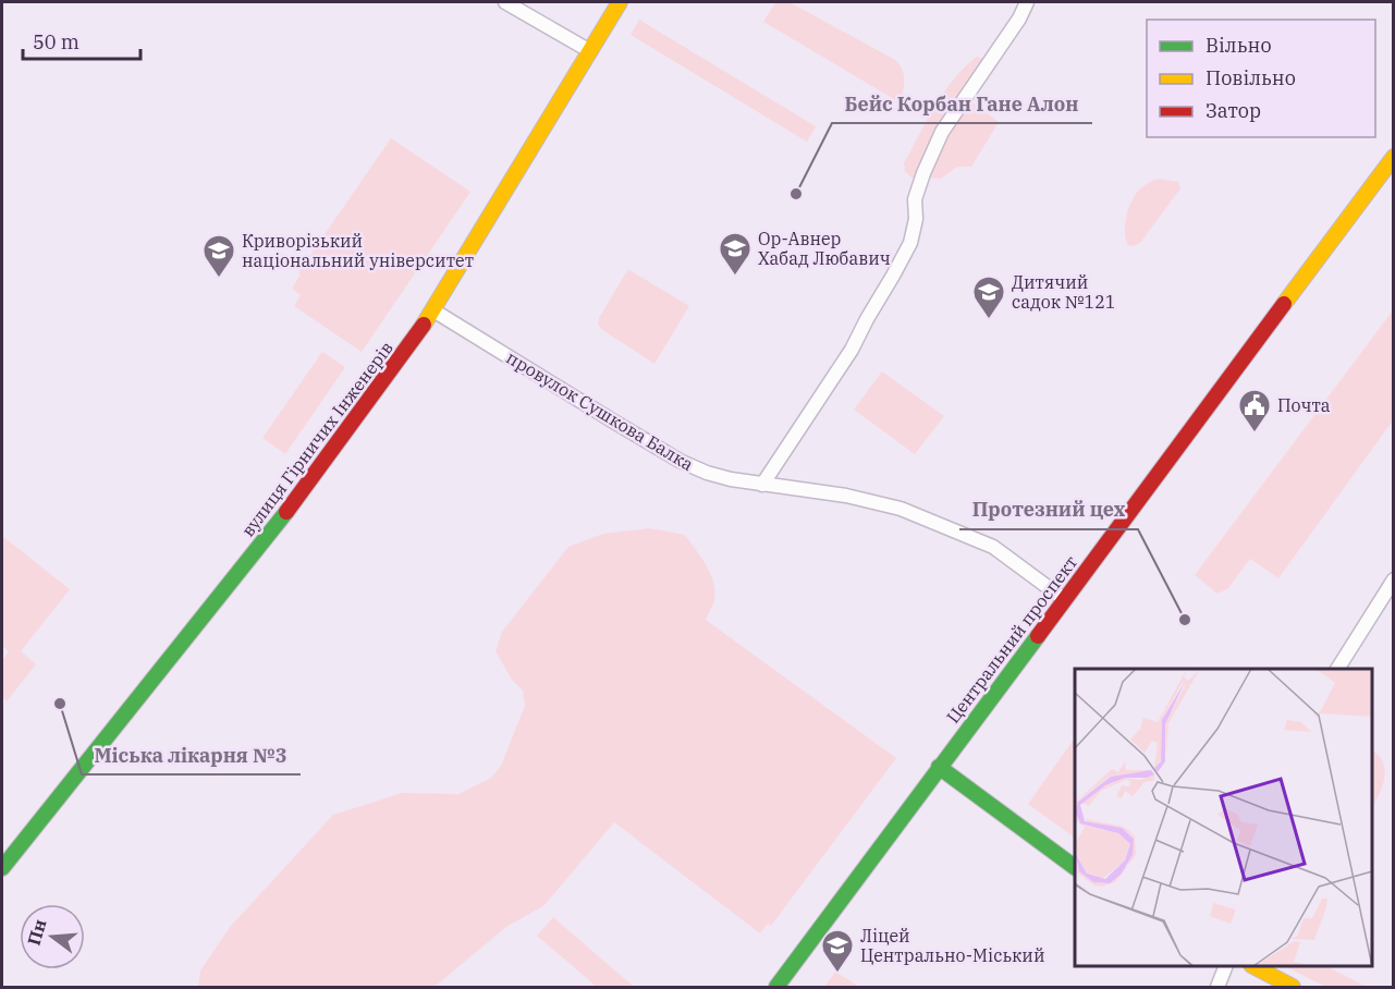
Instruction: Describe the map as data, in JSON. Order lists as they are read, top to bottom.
{
  "streets": {
    "street": ["провулок Сушкова Балка", "вулиця Гірничих Інженерів", "Центральний проспект"]
  },
  "crossings": [
    ["провулок Сушкова Балка", "вулиця Гірничих Інженерів"],
    ["провулок Сушкова Балка", "Центральний проспект"]
  ],
  "places": {
    "other": ["Бейс Корбан Гане Алон", "Протезний цех", "Міська лікарня №3"],
    "school or university": [
      "Ор-Авнер Хабад Любавич",
      "Криворізький національний університет",
      "Дитячий садок №121",
      "Ліцей Центрально-Міський"
    ],
    "public building": ["Почта"]
  },
  "legend": ["Вільно", "Повільно", "Затор"],
  "scale_bar": "50 m",
  "north": "left"
}
